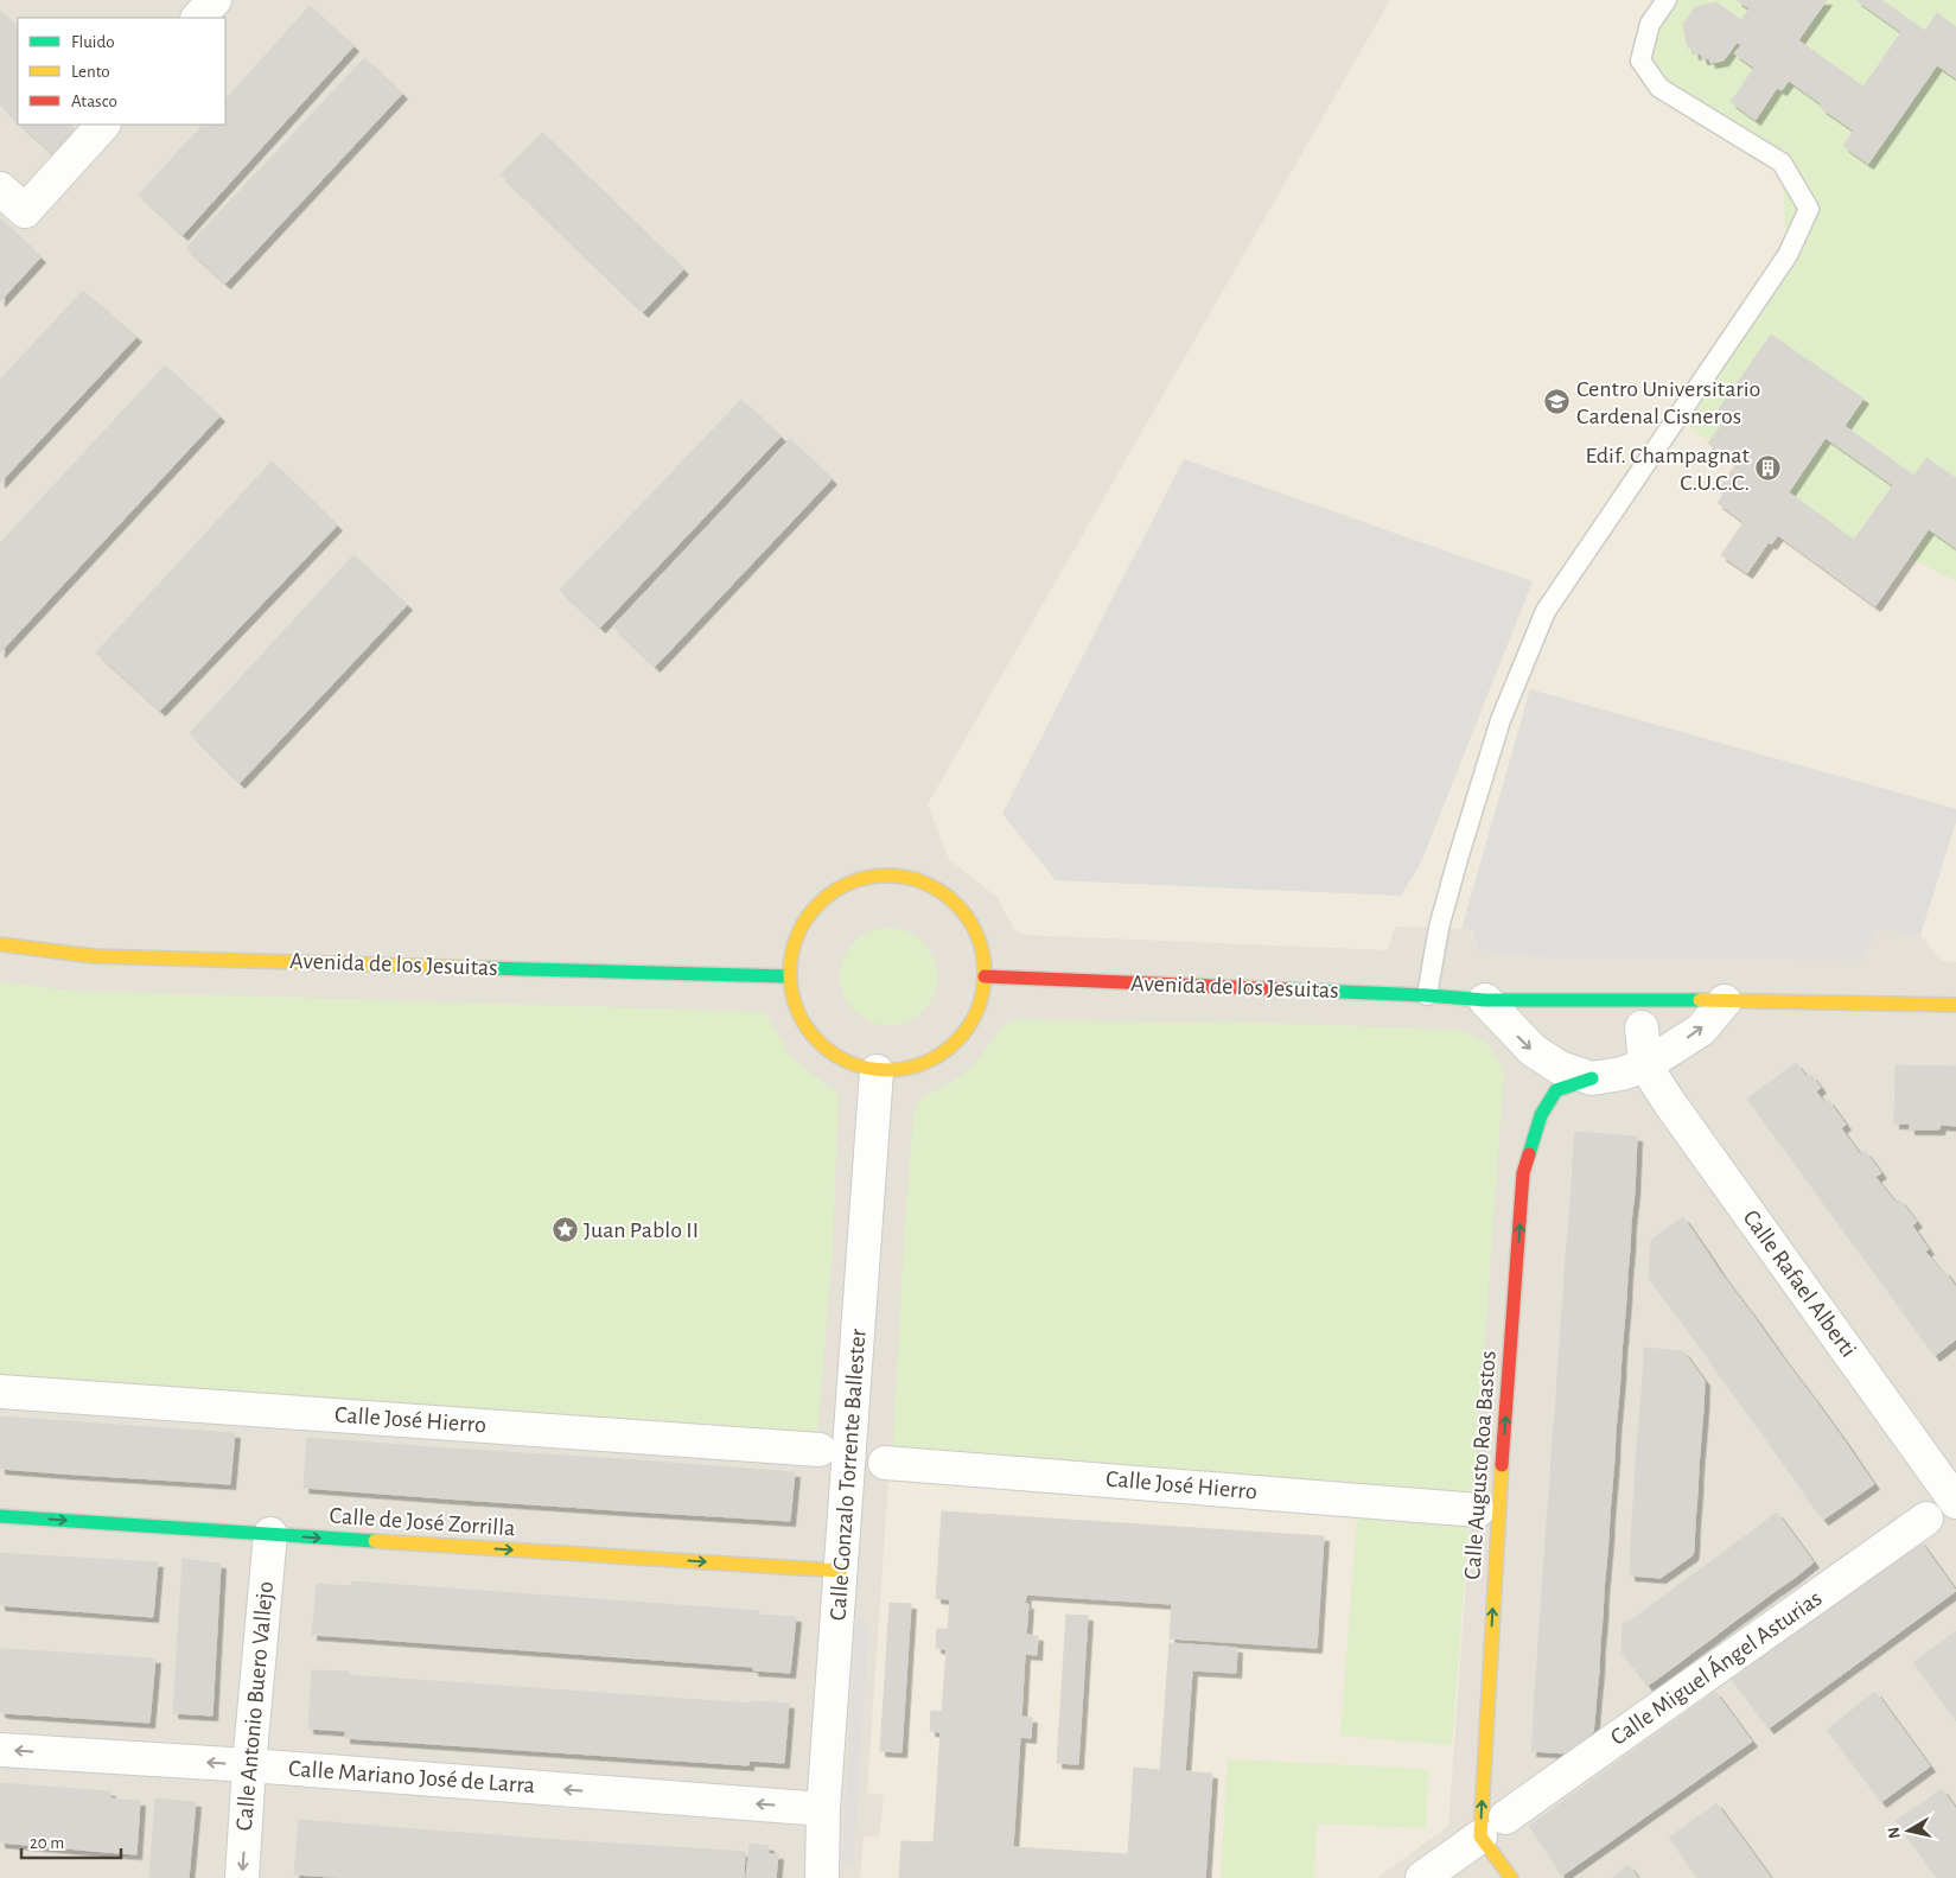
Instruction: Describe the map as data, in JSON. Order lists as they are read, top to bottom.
{
  "streets": {
    "street": [
      "Avenida de los Jesuitas",
      "Calle Rafael Alberti",
      "Calle José Hierro",
      "Calle Augusto Roa Bastos",
      "Calle Gonzalo Torrente Ballester",
      "Calle de José Zorrilla",
      "Calle Miguel Ángel Asturias",
      "Calle Antonio Buero Vallejo",
      "Calle Mariano José de Larra"
    ]
  },
  "crossings": [
    ["Avenida de los Jesuitas", "Calle Gonzalo Torrente Ballester"],
    ["Calle Rafael Alberti", "Calle Augusto Roa Bastos"],
    ["Calle Augusto Roa Bastos", "Calle Miguel Ángel Asturias"],
    ["Calle Gonzalo Torrente Ballester", "Calle de José Zorrilla"],
    ["Calle Gonzalo Torrente Ballester", "Calle Mariano José de Larra"],
    ["Calle de José Zorrilla", "Calle Antonio Buero Vallejo"],
    ["Calle Antonio Buero Vallejo", "Calle Mariano José de Larra"]
  ],
  "one_way": ["Calle Augusto Roa Bastos", "Calle de José Zorrilla", "Calle Mariano José de Larra"],
  "places": {
    "school or university": ["Centro Universitario Cardenal Cisneros"],
    "building": ["Edif. Champagnat C.U.C.C."],
    "place": ["Juan Pablo II"]
  },
  "legend": ["Fluido", "Lento", "Atasco"],
  "scale_bar": "20 m",
  "north": "left"
}
